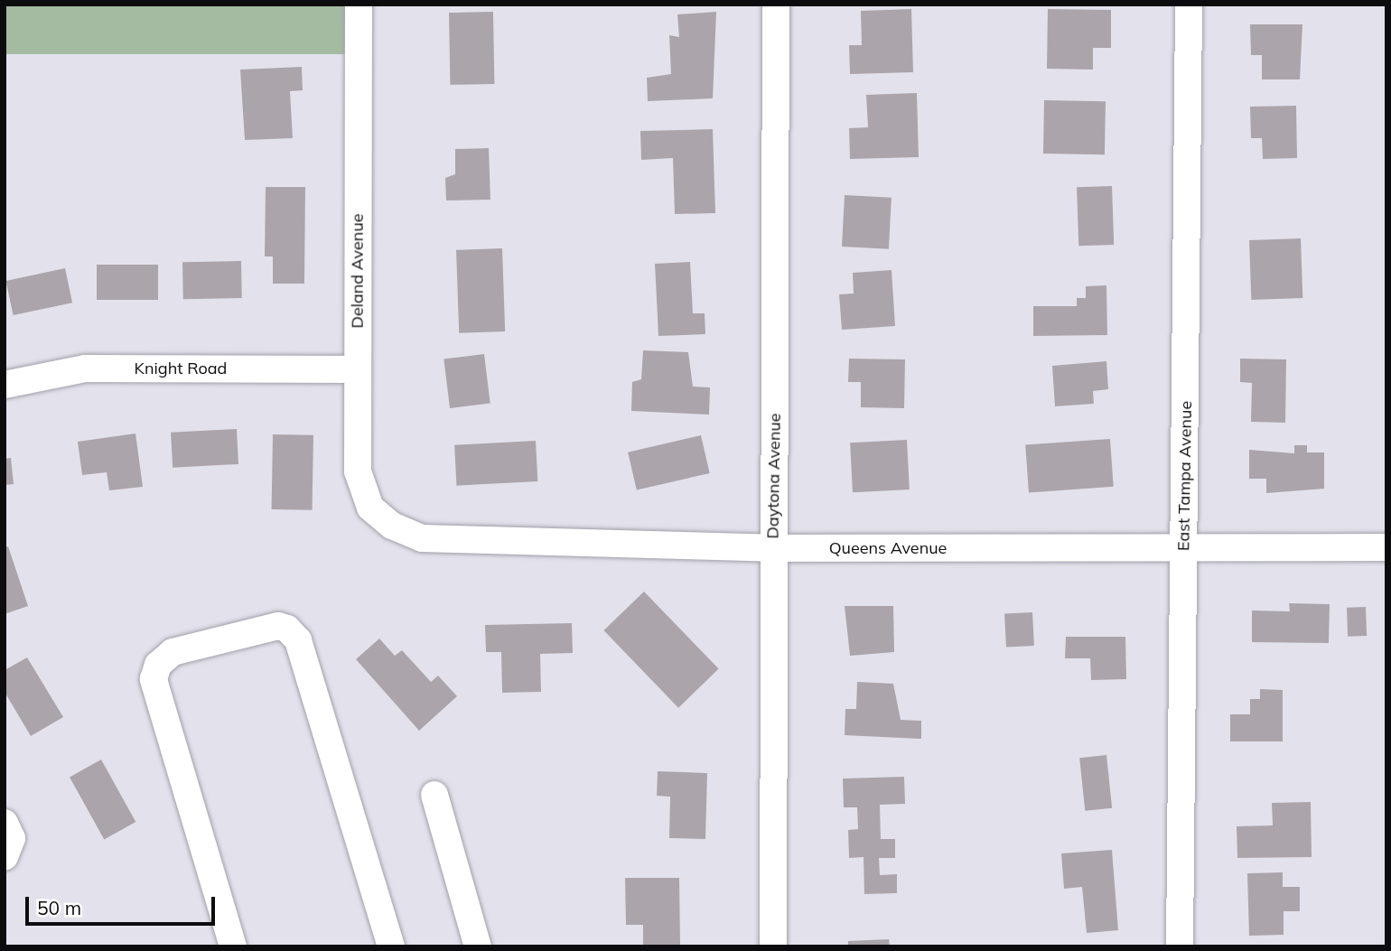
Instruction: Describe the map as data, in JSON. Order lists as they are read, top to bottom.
{
  "streets": {
    "street": [
      "Deland Avenue",
      "Knight Road",
      "Daytona Avenue",
      "East Tampa Avenue",
      "Queens Avenue"
    ]
  },
  "crossings": [
    ["Deland Avenue", "Knight Road"],
    ["Deland Avenue", "Queens Avenue"],
    ["Daytona Avenue", "Queens Avenue"],
    ["East Tampa Avenue", "Queens Avenue"]
  ],
  "scale_bar": "50 m"
}
